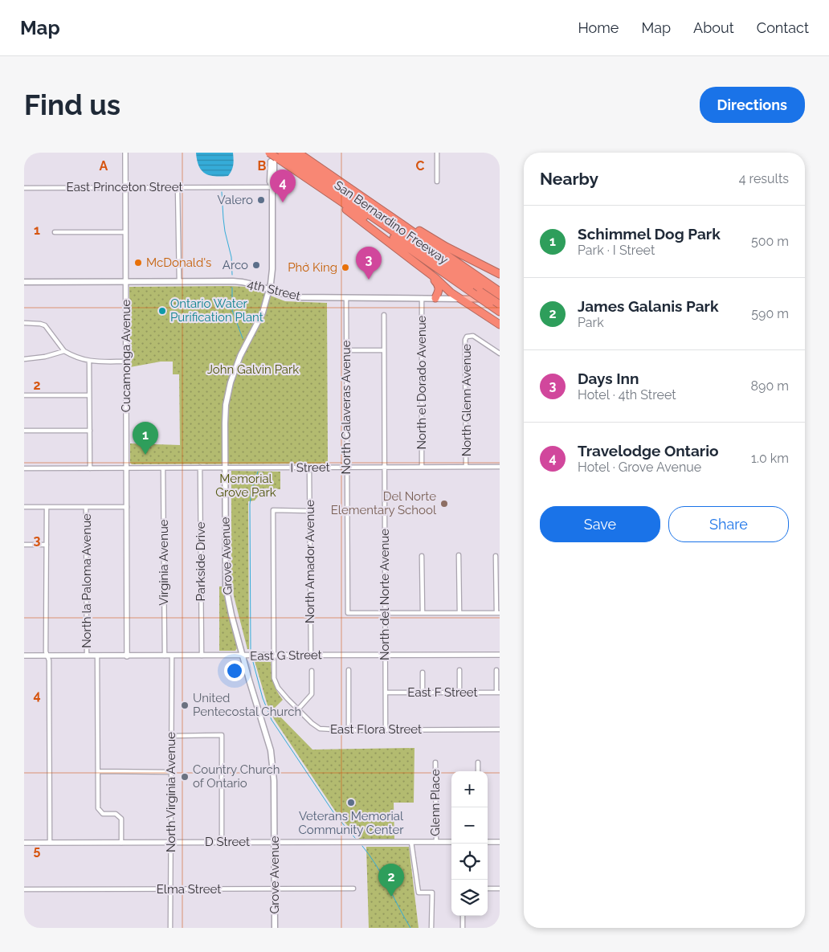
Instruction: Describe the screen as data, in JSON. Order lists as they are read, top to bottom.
{
  "streets": {
    "highway": ["San Bernardino Freeway"],
    "main road": ["4th Street", "Grove Avenue"],
    "street": [
      "East Princeton Street",
      "Cucamonga Avenue",
      "North el Dorado Avenue",
      "North Glenn Avenue",
      "North Calaveras Avenue",
      "I Street",
      "Parkside Drive",
      "North Amador Avenue",
      "Virginia Avenue",
      "North la Paloma Avenue",
      "North del Norte Avenue",
      "East G Street",
      "East F Street",
      "East Flora Street",
      "North Virginia Avenue",
      "Glenn Place",
      "D Street",
      "Elma Street"
    ]
  },
  "crossings": [
    ["East Princeton Street", "Cucamonga Avenue"],
    ["East Princeton Street", "Grove Avenue"],
    ["San Bernardino Freeway", "Grove Avenue"],
    ["4th Street", "Cucamonga Avenue"],
    ["4th Street", "North el Dorado Avenue"],
    ["4th Street", "North Calaveras Avenue"],
    ["4th Street", "Grove Avenue"],
    ["Cucamonga Avenue", "I Street"],
    ["Cucamonga Avenue", "East G Street"],
    ["North el Dorado Avenue", "I Street"],
    ["North Glenn Avenue", "I Street"],
    ["North Calaveras Avenue", "I Street"],
    ["North Calaveras Avenue", "North del Norte Avenue"],
    ["I Street", "Grove Avenue"],
    ["I Street", "Parkside Drive"],
    ["I Street", "North Amador Avenue"],
    ["I Street", "Virginia Avenue"],
    ["I Street", "North del Norte Avenue"],
    ["Grove Avenue", "East G Street"],
    ["Grove Avenue", "D Street"],
    ["Grove Avenue", "Elma Street"],
    ["Parkside Drive", "East G Street"],
    ["North Amador Avenue", "East G Street"],
    ["North Amador Avenue", "East Flora Street"],
    ["Virginia Avenue", "East G Street"],
    ["North la Paloma Avenue", "East G Street"],
    ["North del Norte Avenue", "East G Street"],
    ["North del Norte Avenue", "East F Street"],
    ["North del Norte Avenue", "East Flora Street"],
    ["East G Street", "East Flora Street"],
    ["East G Street", "North Virginia Avenue"],
    ["North Virginia Avenue", "D Street"],
    ["North Virginia Avenue", "Elma Street"],
    ["Glenn Place", "D Street"]
  ],
  "parks": ["John Galvin Park", "Memorial Grove Park"],
  "places": [
    "Valero",
    "McDonald's",
    "Arco",
    "Phở King",
    "Ontario Water Purification Plant",
    "Del Norte Elementary School",
    "United Pentecostal Church",
    "Country Church of Ontario",
    "Veterans Memorial Community Center"
  ],
  "page": {
    "header": "Map",
    "nav": [
      "Home",
      "Map",
      "About",
      "Contact"
    ],
    "buttons": [
      "Directions",
      ["Save", "Share"]
    ],
    "title": "Find us",
    "heading": ["Nearby", "4 results"],
    "pins": [
      "4",
      "3",
      "1",
      "2"
    ],
    "list": [
      {
        "mark": "1",
        "name": "Schimmel Dog Park",
        "note": "Park · I Street",
        "value": "500 m"
      },
      {
        "mark": "2",
        "name": "James Galanis Park",
        "note": "Park",
        "value": "590 m"
      },
      {
        "mark": "3",
        "name": "Days Inn",
        "note": "Hotel · 4th Street",
        "value": "890 m"
      },
      {
        "mark": "4",
        "name": "Travelodge Ontario",
        "note": "Hotel · Grove Avenue",
        "value": "1.0 km"
      }
    ],
    "map_buttons": ["+", "−"]
  },
  "grid": {
    "columns": ["A", "B", "C"],
    "rows": [
      "1",
      "2",
      "3",
      "4",
      "5"
    ]
  }
}
